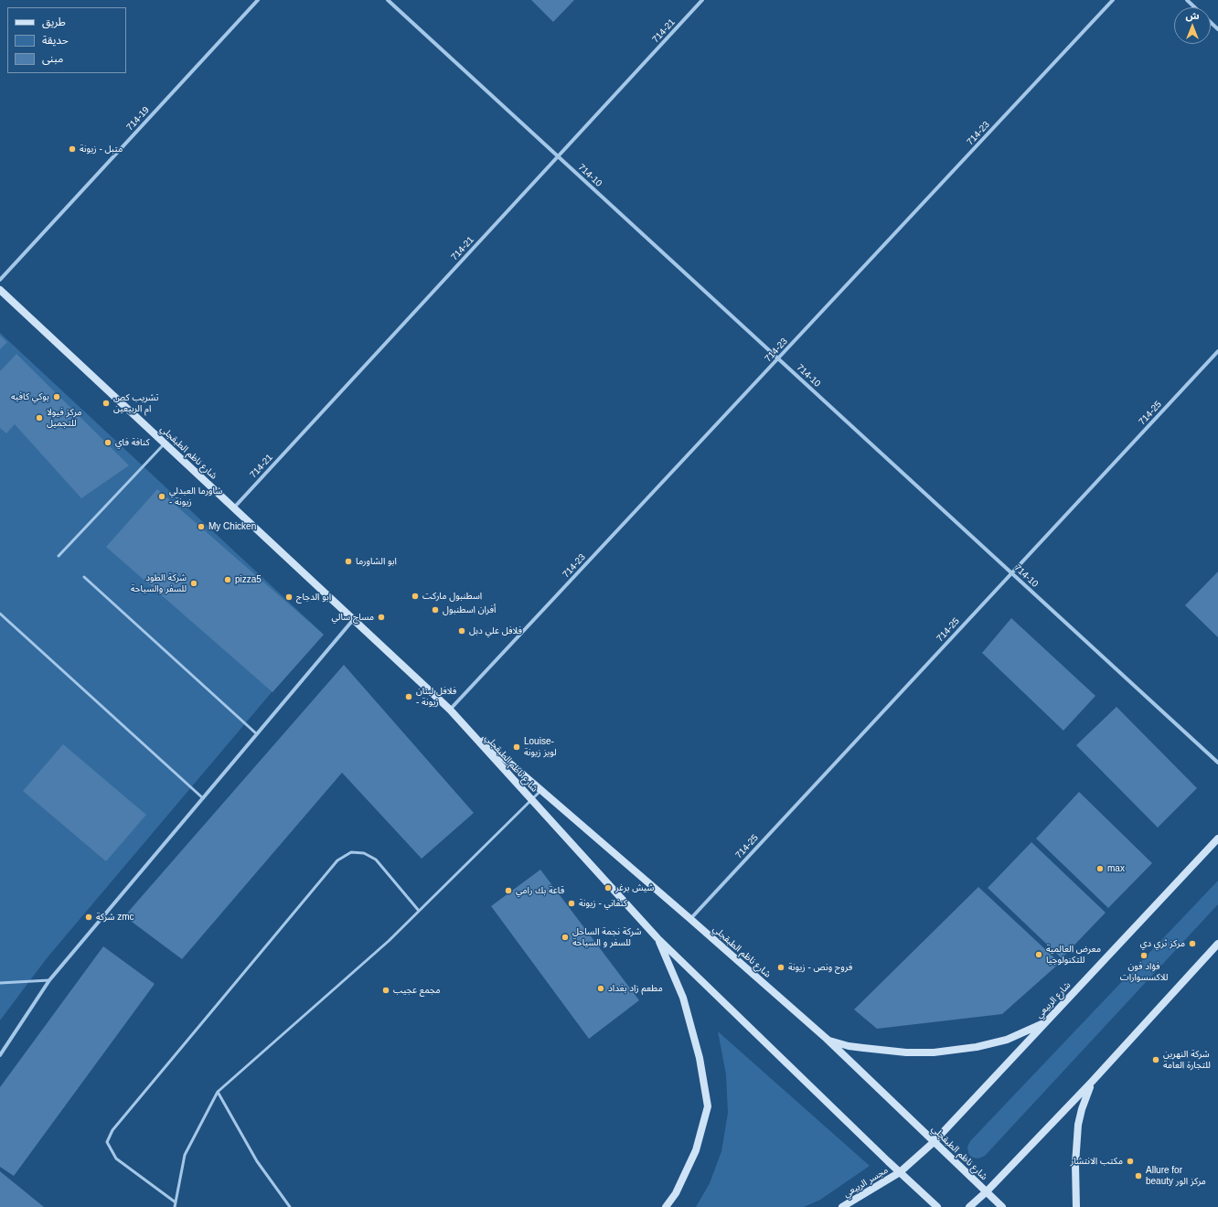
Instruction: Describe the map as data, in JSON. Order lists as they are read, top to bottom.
{
  "streets": {
    "main road": ["شارع ناظم الطبقجلي", "شارع الربيعي", "مجسر الربيعي"],
    "street": [
      "714-21",
      "714-19",
      "714-23",
      "714-10",
      "714-25"
    ]
  },
  "crossings": [
    ["714-21", "714-10"],
    ["714-21", "شارع ناظم الطبقجلي"],
    ["714-23", "714-10"],
    ["714-23", "شارع ناظم الطبقجلي"],
    ["714-10", "714-25"],
    ["714-25", "شارع ناظم الطبقجلي"],
    ["شارع ناظم الطبقجلي", "شارع الربيعي"],
    ["شارع ناظم الطبقجلي", "مجسر الربيعي"],
    ["شارع الربيعي", "مجسر الربيعي"]
  ],
  "places": [
    "متبل - زيونة",
    "يوكي كافيه",
    "تشريب كص ام الربيعين",
    "مركز فيولا للتجميل",
    "كنافة فاي",
    "شاورما العبدلي - زيونة",
    "My Chicken",
    "ابو الشاورما",
    "pizza5",
    "شركة الطود للسفر والسياحة",
    "اسطنبول ماركت",
    "ابو الدجاج",
    "أفران اسطنبول",
    "مساج سالي",
    "فلافل علي دبل",
    "فلافل لبنان - زيونة",
    "Louise- لويز زيونة",
    "max",
    "شيش برغر",
    "قاعة بك رامي",
    "كنفاني - زيونة",
    "شركة zmc",
    "شركة نجمة الساحل للسفر و السياحة",
    "مركز ثري دي",
    "معرض العالمية للتكنولوجيا",
    "فؤاد فون للاكسسوارات",
    "فروج ونص - زيونة",
    "مطعم زاد بغداد",
    "مجمع عجيب",
    "شركة النهرين للتجارة العامة",
    "مكتب الانتشار",
    "Allure for beauty مركز الور"
  ],
  "legend": ["طريق", "حديقة", "مبنى"],
  "north": "top"
}
